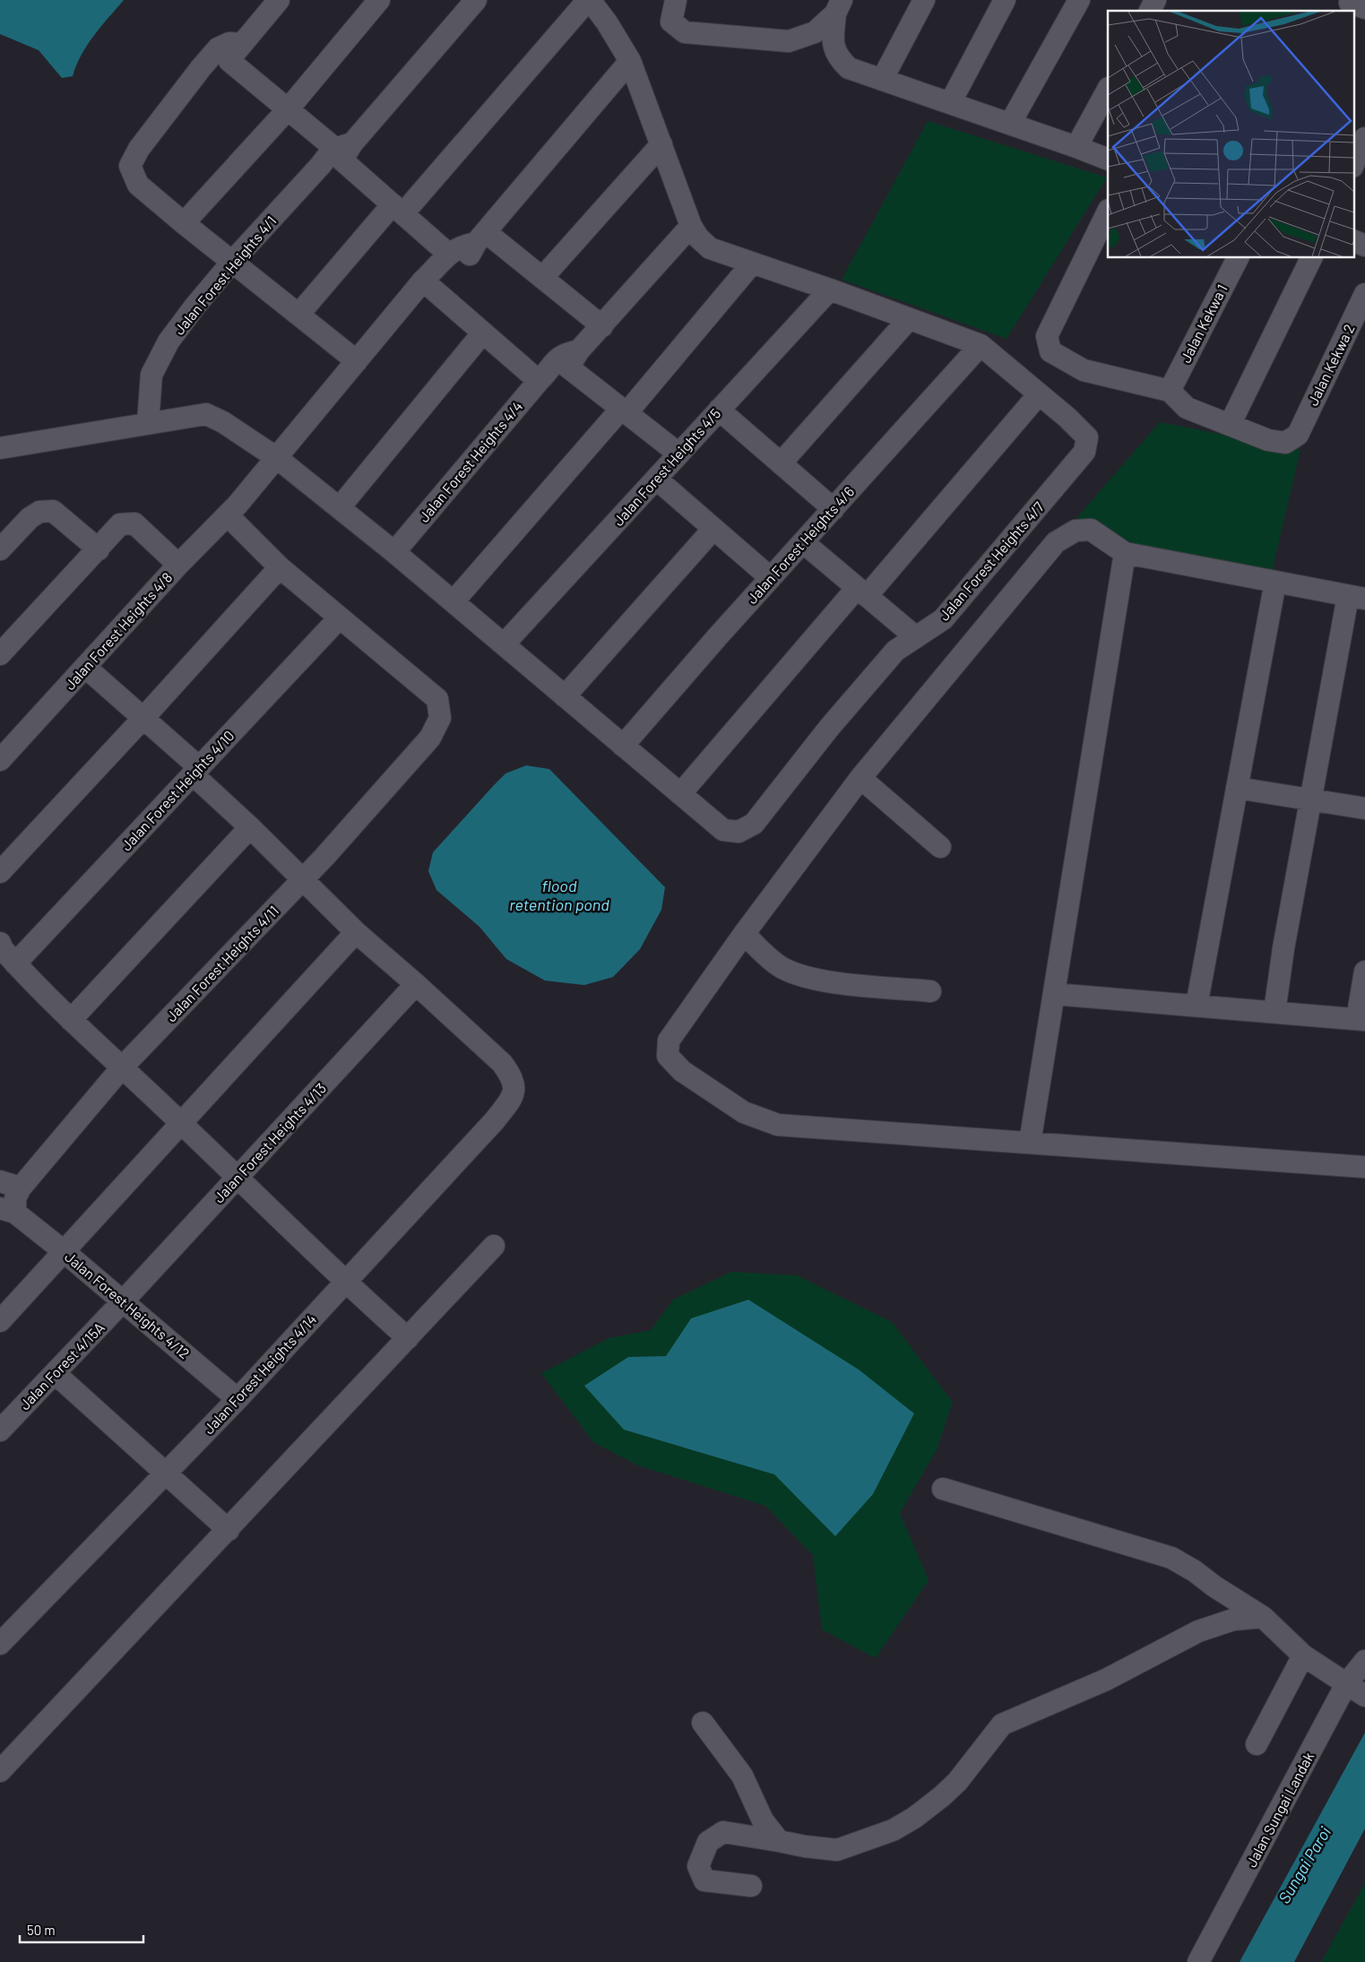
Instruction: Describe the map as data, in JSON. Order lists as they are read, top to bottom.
{
  "streets": {
    "street": [
      "Jalan Forest Heights 4/1",
      "Jalan Kekwa 1",
      "Jalan Kekwa 2",
      "Jalan Forest Heights 4/4",
      "Jalan Forest Heights 4/5",
      "Jalan Forest Heights 4/6",
      "Jalan Forest Heights 4/7",
      "Jalan Forest Heights 4/8",
      "Jalan Forest Heights 4/10",
      "Jalan Forest Heights 4/11",
      "Jalan Forest Heights 4/13",
      "Jalan Forest Heights 4/12",
      "Jalan Forest 4/15A",
      "Jalan Forest Heights 4/14",
      "Jalan Sungai Landak"
    ]
  },
  "crossings": [
    ["Jalan Forest Heights 4/10", "Jalan Forest Heights 4/11"],
    ["Jalan Forest Heights 4/11", "Jalan Forest Heights 4/12"],
    ["Jalan Forest Heights 4/13", "Jalan Forest Heights 4/12"],
    ["Jalan Forest Heights 4/13", "Jalan Forest 4/15A"],
    ["Jalan Forest Heights 4/13", "Jalan Forest Heights 4/14"],
    ["Jalan Forest Heights 4/12", "Jalan Forest 4/15A"],
    ["Jalan Forest Heights 4/12", "Jalan Forest Heights 4/14"]
  ],
  "water": ["flood retention pond", "Sungai Paroi"],
  "scale_bar": "50 m"
}
